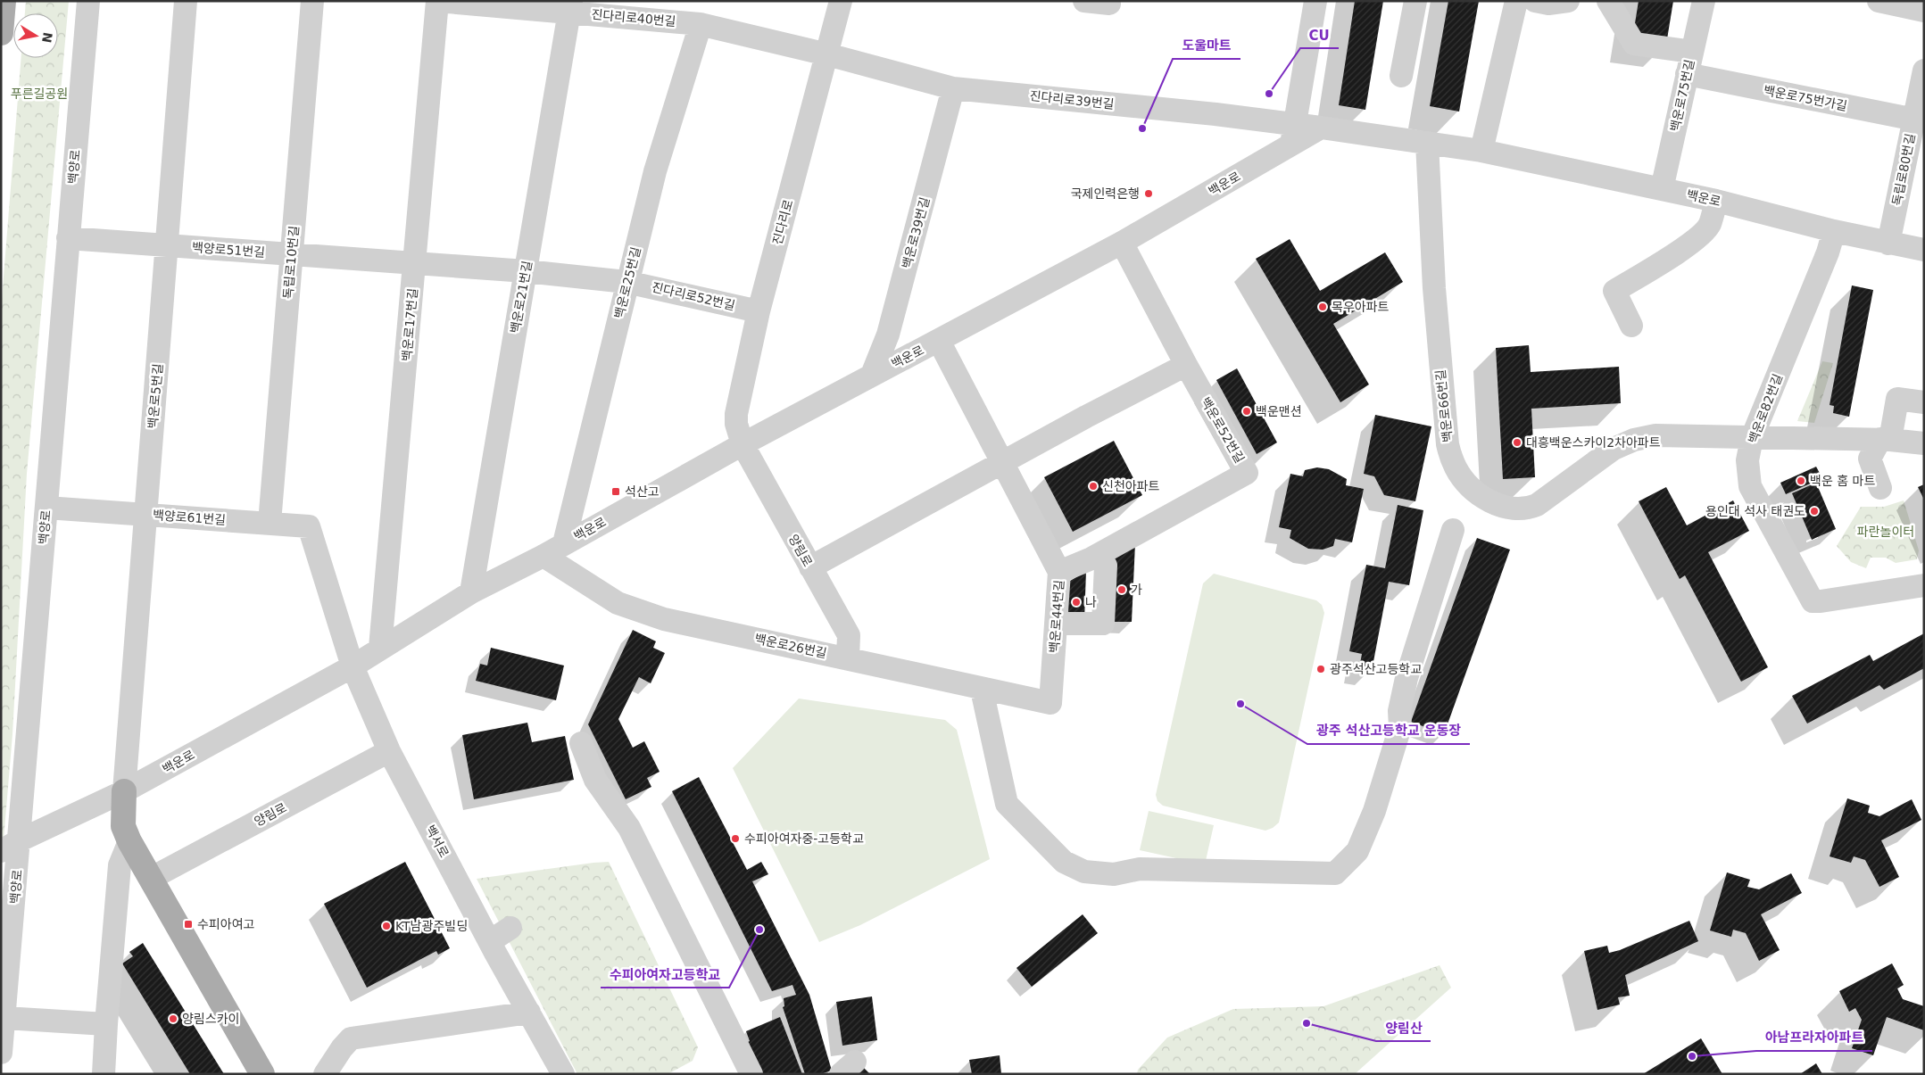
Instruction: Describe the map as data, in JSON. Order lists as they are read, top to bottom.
{
  "streets": {
    "street": [
      "진다리로40번길",
      "백운로75번길",
      "백운로75번가길",
      "진다리로39번길",
      "백양로",
      "독립로80번길",
      "백운로",
      "진다리로",
      "백운로39번길",
      "백양로51번길",
      "독립로10번길",
      "백운로25번길",
      "진다리로52번길",
      "백운로21번길",
      "백운로17번길",
      "백운로5번길",
      "백운로66번길",
      "백운로82번길",
      "백운로52번길",
      "백양로61번길",
      "양림로",
      "백운로44번길",
      "백운로26번길",
      "백서로"
    ]
  },
  "crossings": [
    ["진다리로40번길", "진다리로39번길"],
    ["진다리로40번길", "진다리로"],
    ["진다리로40번길", "백운로25번길"],
    ["진다리로40번길", "백운로21번길"],
    ["진다리로40번길", "백운로17번길"],
    ["백운로75번길", "백운로75번가길"],
    ["백운로75번길", "백운로"],
    ["백운로75번가길", "독립로80번길"],
    ["진다리로39번길", "백운로"],
    ["진다리로39번길", "진다리로"],
    ["진다리로39번길", "백운로39번길"],
    ["백양로", "백운로"],
    ["백양로", "백양로51번길"],
    ["백양로", "백양로61번길"],
    ["독립로80번길", "백운로"],
    ["백운로", "진다리로"],
    ["백운로", "백운로39번길"],
    ["백운로", "백운로25번길"],
    ["백운로", "백운로21번길"],
    ["백운로", "백운로17번길"],
    ["백운로", "백운로5번길"],
    ["백운로", "백운로66번길"],
    ["백운로", "백운로82번길"],
    ["백운로", "백운로52번길"],
    ["백운로", "백양로61번길"],
    ["백운로", "양림로"],
    ["백운로", "백운로44번길"],
    ["백운로", "백운로26번길"],
    ["백운로", "백서로"],
    ["진다리로", "진다리로52번길"],
    ["진다리로", "양림로"],
    ["백양로51번길", "독립로10번길"],
    ["백양로51번길", "진다리로52번길"],
    ["백양로51번길", "백운로17번길"],
    ["백양로51번길", "백운로5번길"],
    ["독립로10번길", "백양로61번길"],
    ["백운로25번길", "진다리로52번길"],
    ["진다리로52번길", "백운로21번길"],
    ["진다리로52번길", "백운로17번길"],
    ["백운로5번길", "백양로61번길"],
    ["백운로66번길", "백운로82번길"],
    ["백운로52번길", "백운로44번길"],
    ["백양로61번길", "백서로"],
    ["양림로", "백운로26번길"],
    ["양림로", "백서로"],
    ["백운로44번길", "백운로26번길"]
  ],
  "parks": ["푸른길공원", "파란놀이터"],
  "places": {
    "other": [
      "CU",
      "도울마트",
      "국제인력은행",
      "목우아파트",
      "백운맨션",
      "대흥백운스카이2차아파트",
      "백운 홈 마트",
      "신천아파트",
      "용인대 석사 태권도",
      "가",
      "나",
      "광주석산고등학교",
      "광주 석산고등학교 운동장",
      "수피아여자중-고등학교",
      "KT남광주빌딩",
      "수피아여자고등학교",
      "양림스카이",
      "양림산",
      "아남프라자아파트"
    ],
    "transit": ["석산고", "수피아여고"]
  },
  "north": "right"
}
